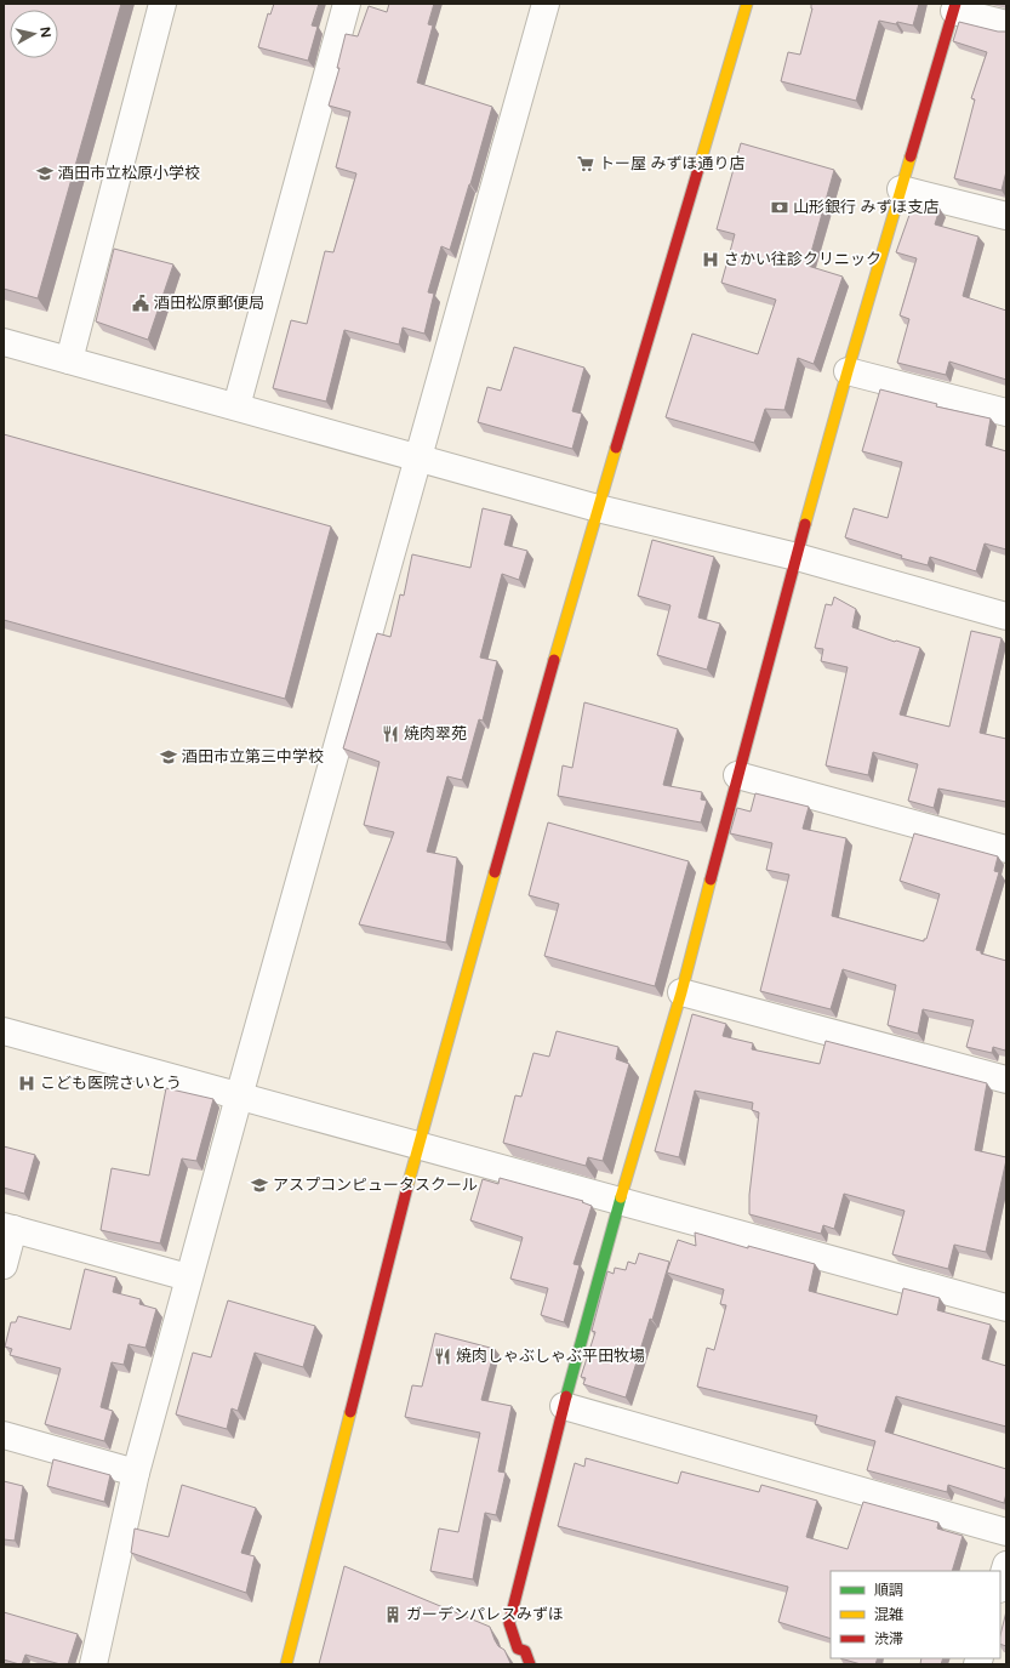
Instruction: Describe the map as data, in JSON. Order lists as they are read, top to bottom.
{
  "places": {
    "supermarket": ["トー屋 みずほ通り店"],
    "school or university": ["酒田市立松原小学校", "酒田市立第三中学校", "アスプコンピュータスクール"],
    "bank": ["山形銀行 みずほ支店"],
    "hospital": ["さかい往診クリニック", "こども医院さいとう"],
    "public building": ["酒田松原郵便局"],
    "restaurant": ["焼肉翠苑", "焼肉しゃぶしゃぶ平田牧場"],
    "building": ["ガーデンパレスみずほ"]
  },
  "legend": ["順調", "混雑", "渋滞"],
  "north": "right"
}
